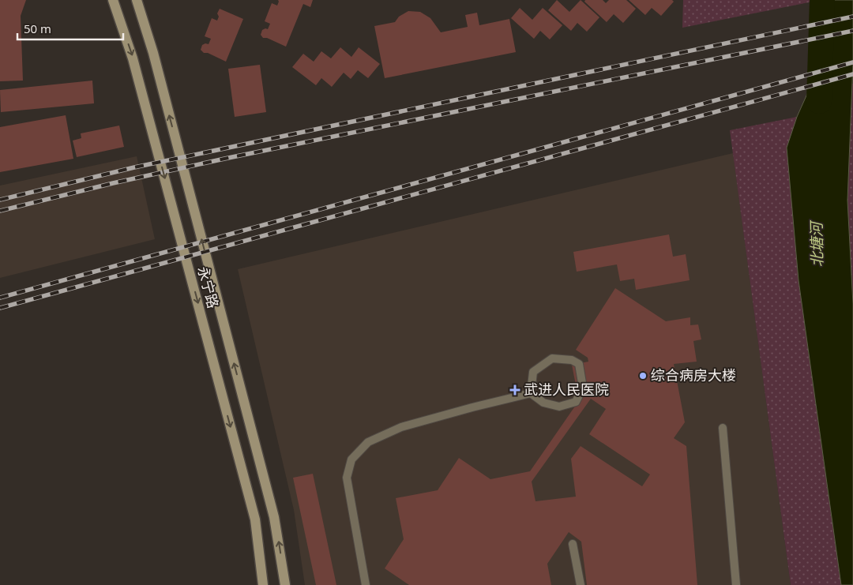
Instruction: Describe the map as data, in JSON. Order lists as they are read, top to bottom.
{
  "streets": {
    "main road": ["永宁路"]
  },
  "water": ["北塘河"],
  "places": {
    "other": ["综合病房大楼"],
    "health": ["武进人民医院"]
  },
  "scale_bar": "50 m"
}
